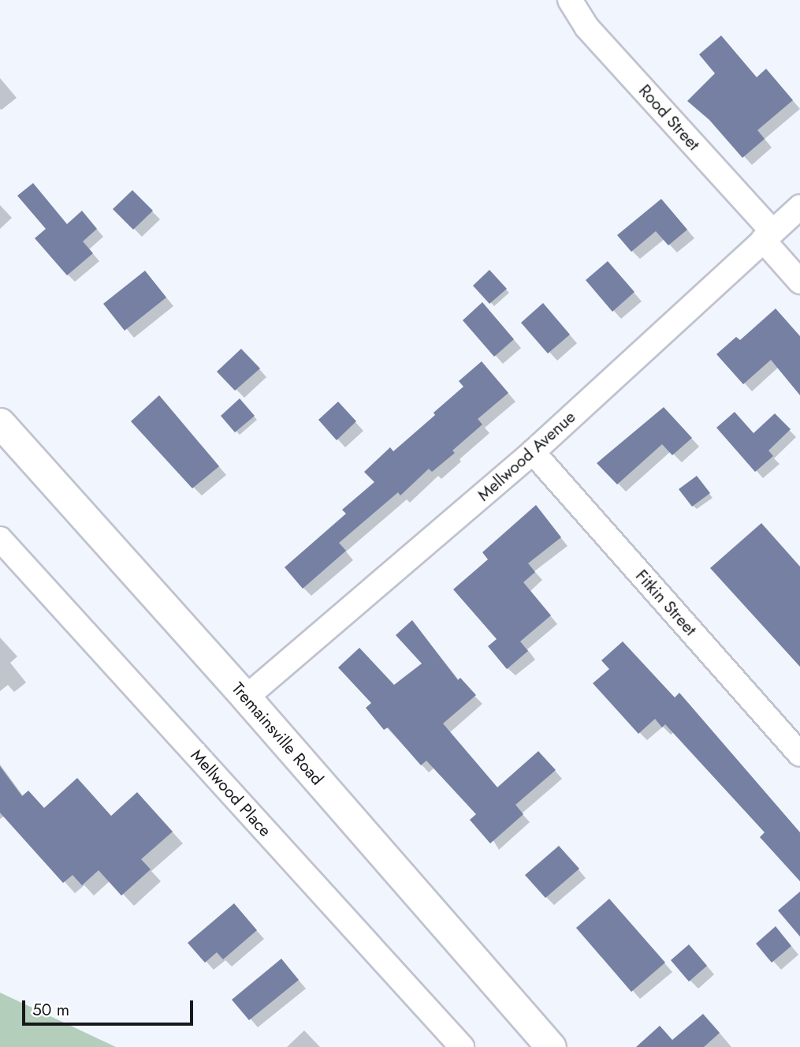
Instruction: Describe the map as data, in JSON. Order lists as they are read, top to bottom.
{
  "streets": {
    "street": [
      "Rood Street",
      "Mellwood Avenue",
      "Fitkin Street",
      "Tremainsville Road",
      "Mellwood Place"
    ]
  },
  "crossings": [
    ["Rood Street", "Mellwood Avenue"],
    ["Mellwood Avenue", "Fitkin Street"],
    ["Mellwood Avenue", "Tremainsville Road"]
  ],
  "scale_bar": "50 m"
}
